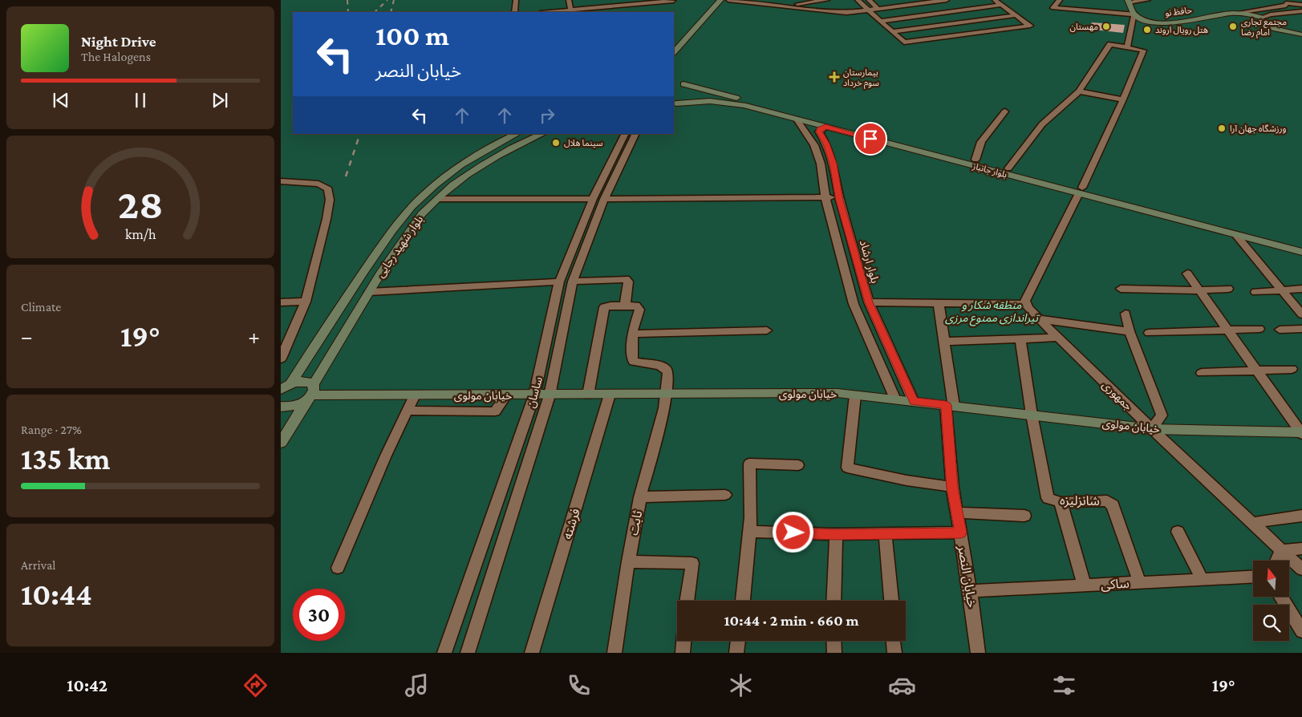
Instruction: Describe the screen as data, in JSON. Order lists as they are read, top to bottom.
{
  "streets": {
    "main road": [
      "حافظ نو",
      "بلوار جانباز",
      "بلوار شهید رجایی",
      "خیابان مولوی"
    ],
    "street": [
      "بلوار ارشاد",
      "ساسان",
      "جمهوری",
      "شانزلیزه",
      "ثابت",
      "فرشته",
      "خیابان النصر",
      "ساکی"
    ]
  },
  "crossings": [
    ["بلوار جانباز", "بلوار ارشاد"],
    ["بلوار شهید رجایی", "خیابان مولوی"],
    ["بلوار ارشاد", "خیابان مولوی"],
    ["ساسان", "خیابان مولوی"],
    ["خیابان مولوی", "جمهوری"],
    ["خیابان مولوی", "شانزلیزه"],
    ["خیابان مولوی", "ثابت"],
    ["خیابان مولوی", "فرشته"],
    ["خیابان مولوی", "خیابان النصر"],
    ["شانزلیزه", "ساکی"],
    ["خیابان النصر", "ساکی"]
  ],
  "parks": ["منطقه شکار و تیراندازی ممنوع مرزی"],
  "places": {
    "other": [
      "مهستان",
      "مجتمع تجاری امام رضا",
      "هتل رویال اروند",
      "ورزشگاه جهان آرا",
      "سینما هلال"
    ],
    "health": ["بیمارستان سوم خرداد"]
  },
  "north": "top",
  "page": {
    "turn": ["100 m", "خیابان النصر"],
    "song": ["Night Drive", "The Halogens"],
    "tile": [
      "Climate",
      ["Range · 27%", "135 km"],
      ["Arrival", "10:44"]
    ],
    "heat": ["−", "19°", "+"],
    "limit": "30",
    "trip": "10:44 · 2 min · 660 m",
    "tabs": ["10:42", "19°"],
    "gauge": ["28", "km/h"]
  }
}
